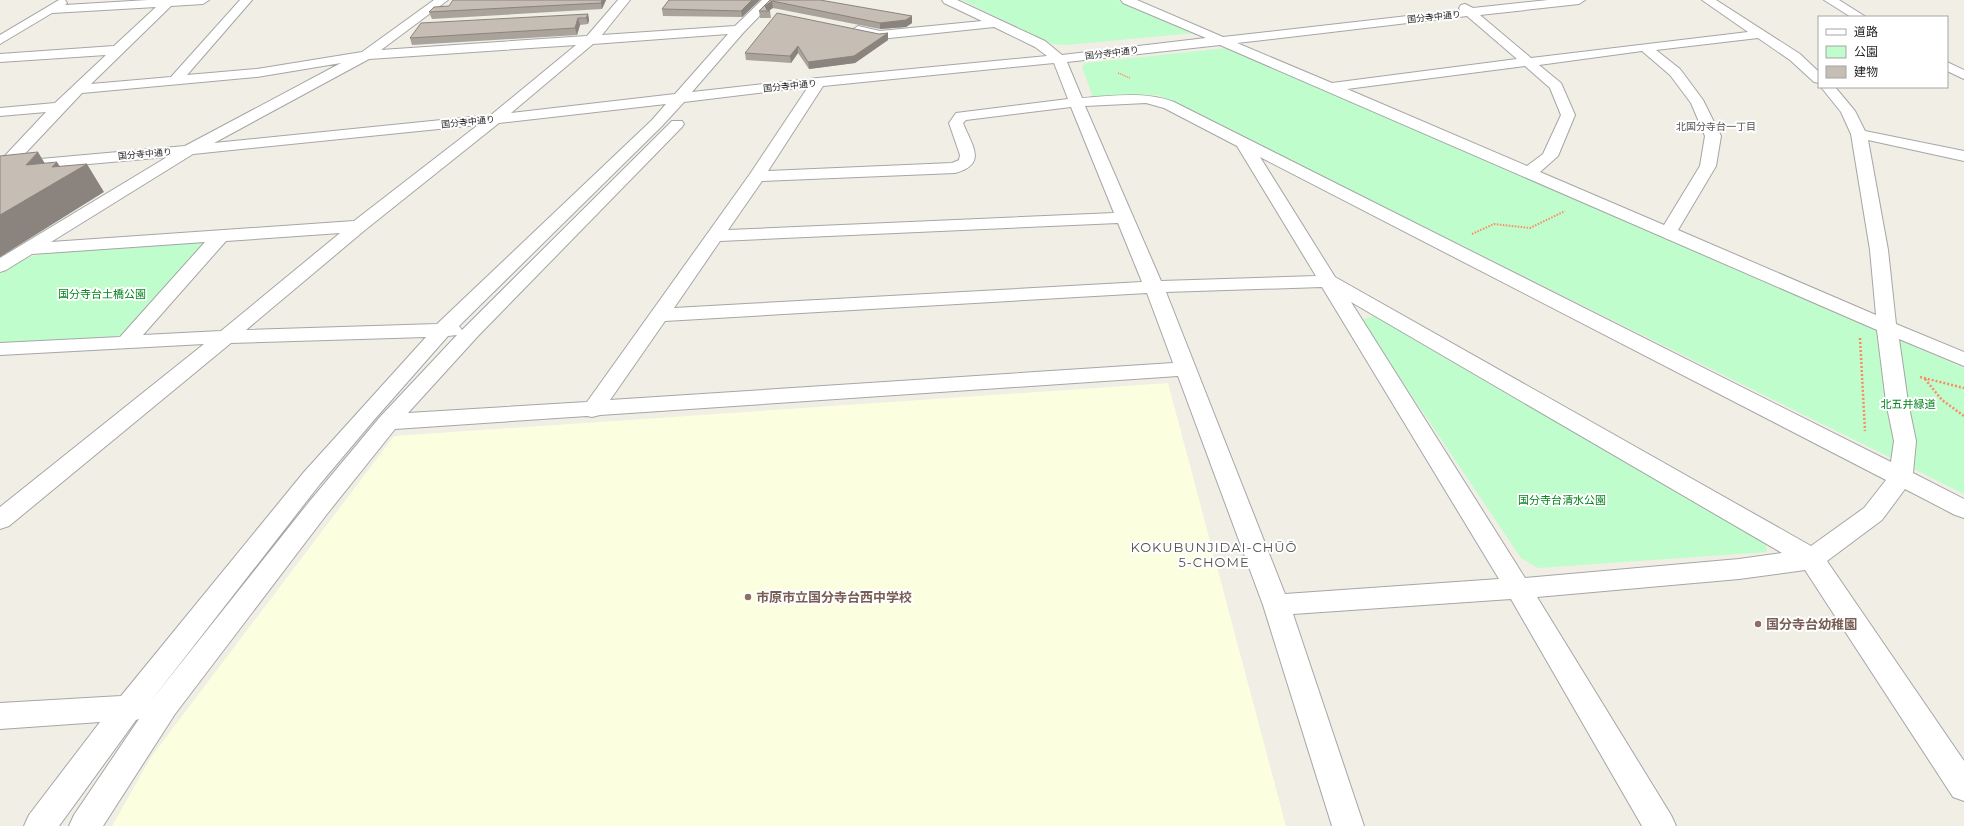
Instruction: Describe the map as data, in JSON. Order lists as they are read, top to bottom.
{
  "streets": {
    "street": ["国分寺中通り"]
  },
  "districts": ["北国分寺台一丁目", "KOKUBUNJIDAI-CHŪŌ 5-CHOME"],
  "parks": ["国分寺台土橋公園", "北五井緑道", "国分寺台清水公園"],
  "places": ["市原市立国分寺台西中学校", "国分寺台幼稚園"],
  "legend": ["道路", "公園", "建物"]
}
